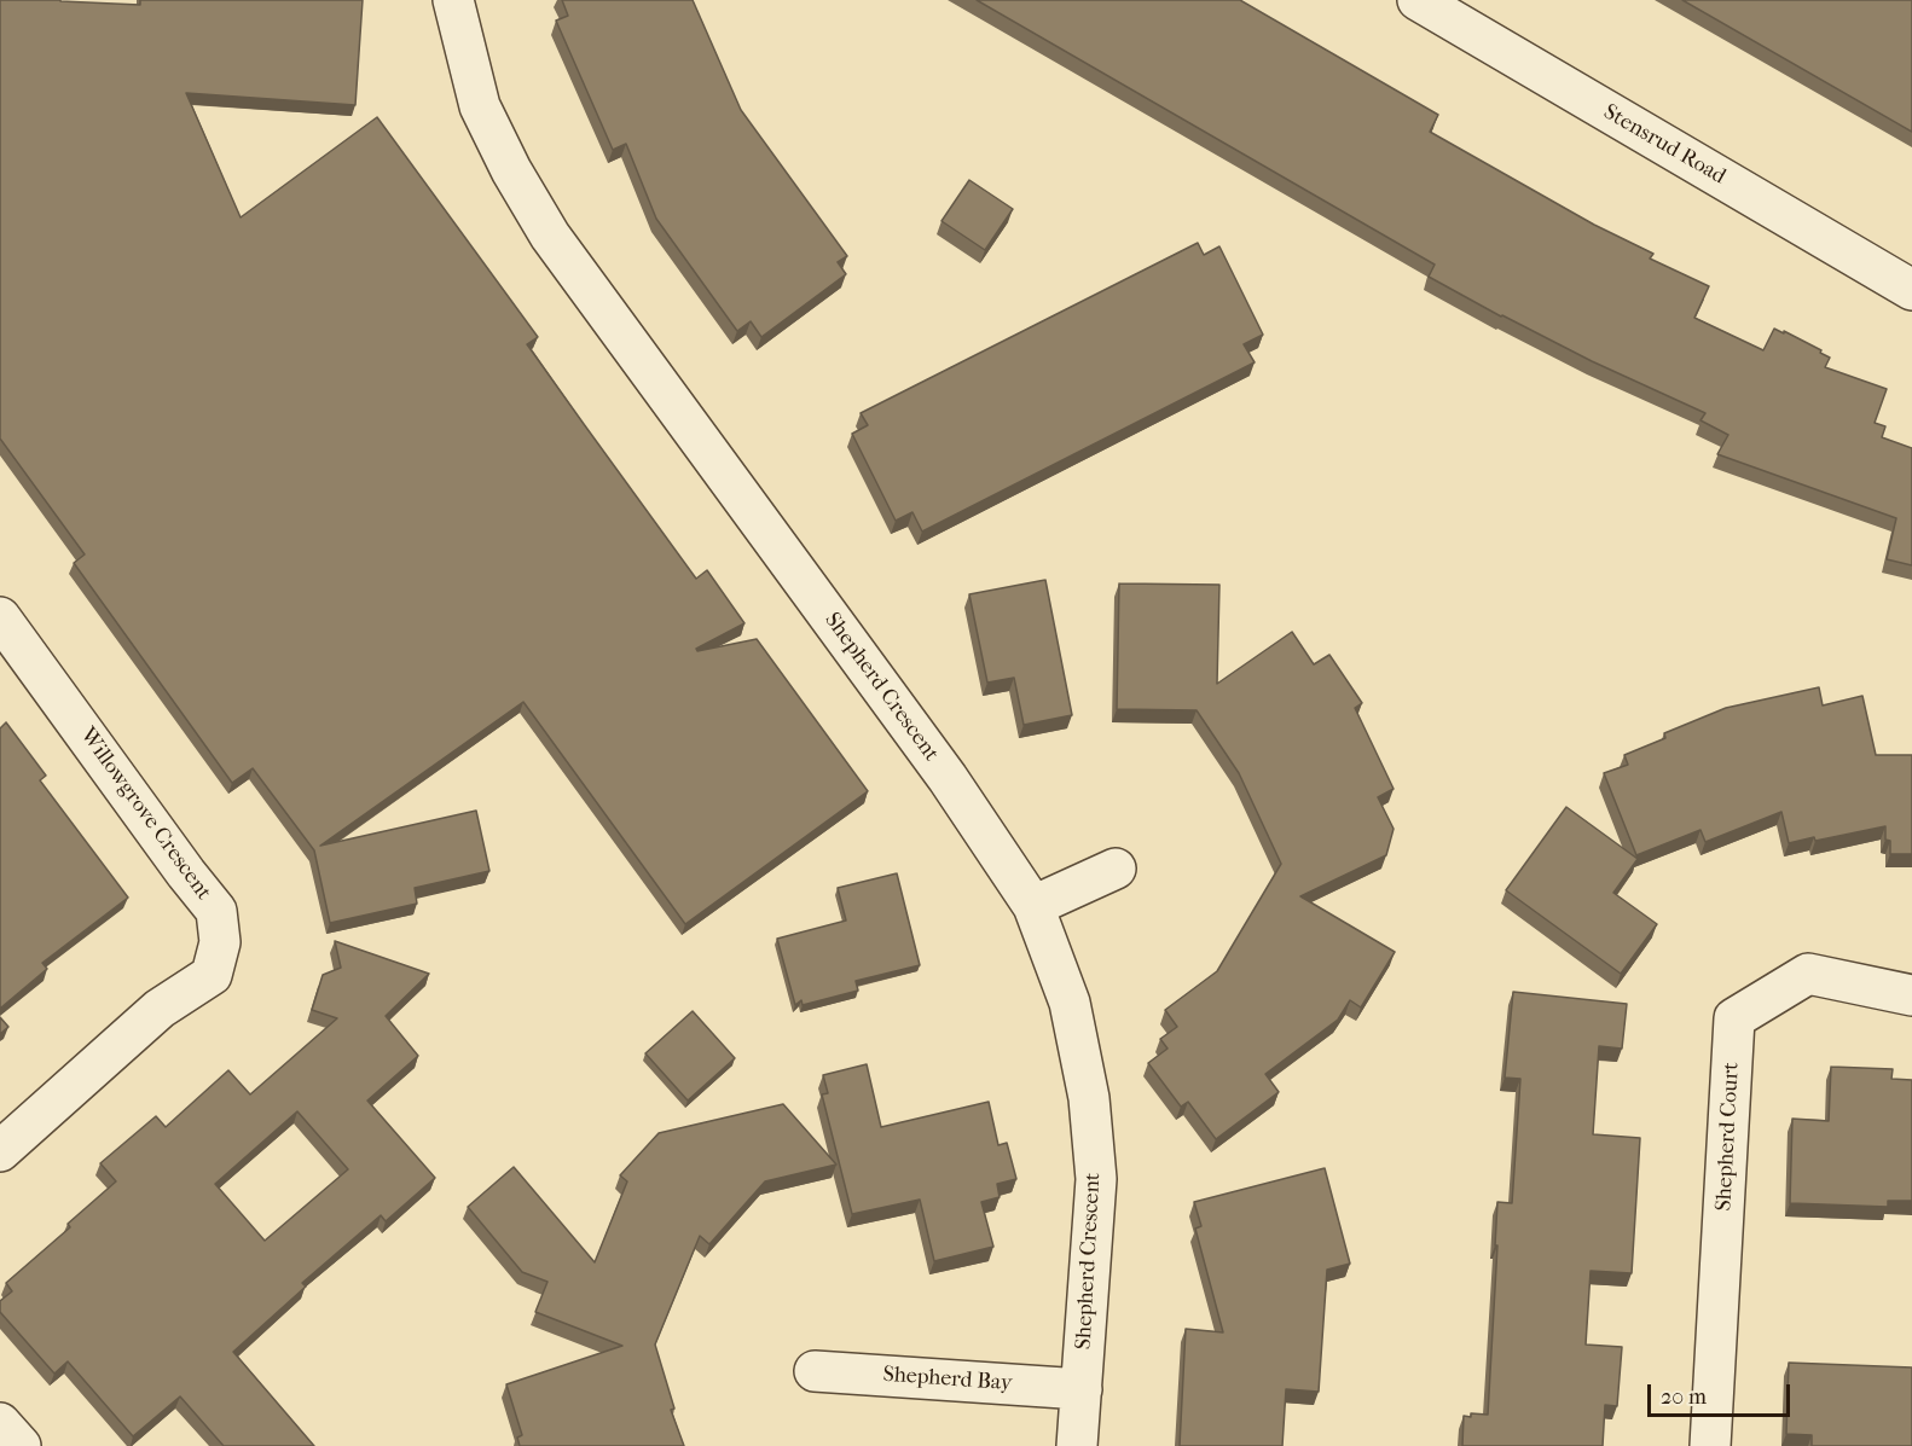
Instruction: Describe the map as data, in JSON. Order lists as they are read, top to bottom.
{
  "streets": {
    "street": [
      "Stensrud Road",
      "Shepherd Crescent",
      "Willowgrove Crescent",
      "Shepherd Court",
      "Shepherd Bay"
    ]
  },
  "crossings": [
    ["Shepherd Crescent", "Shepherd Bay"]
  ],
  "scale_bar": "20 m"
}
